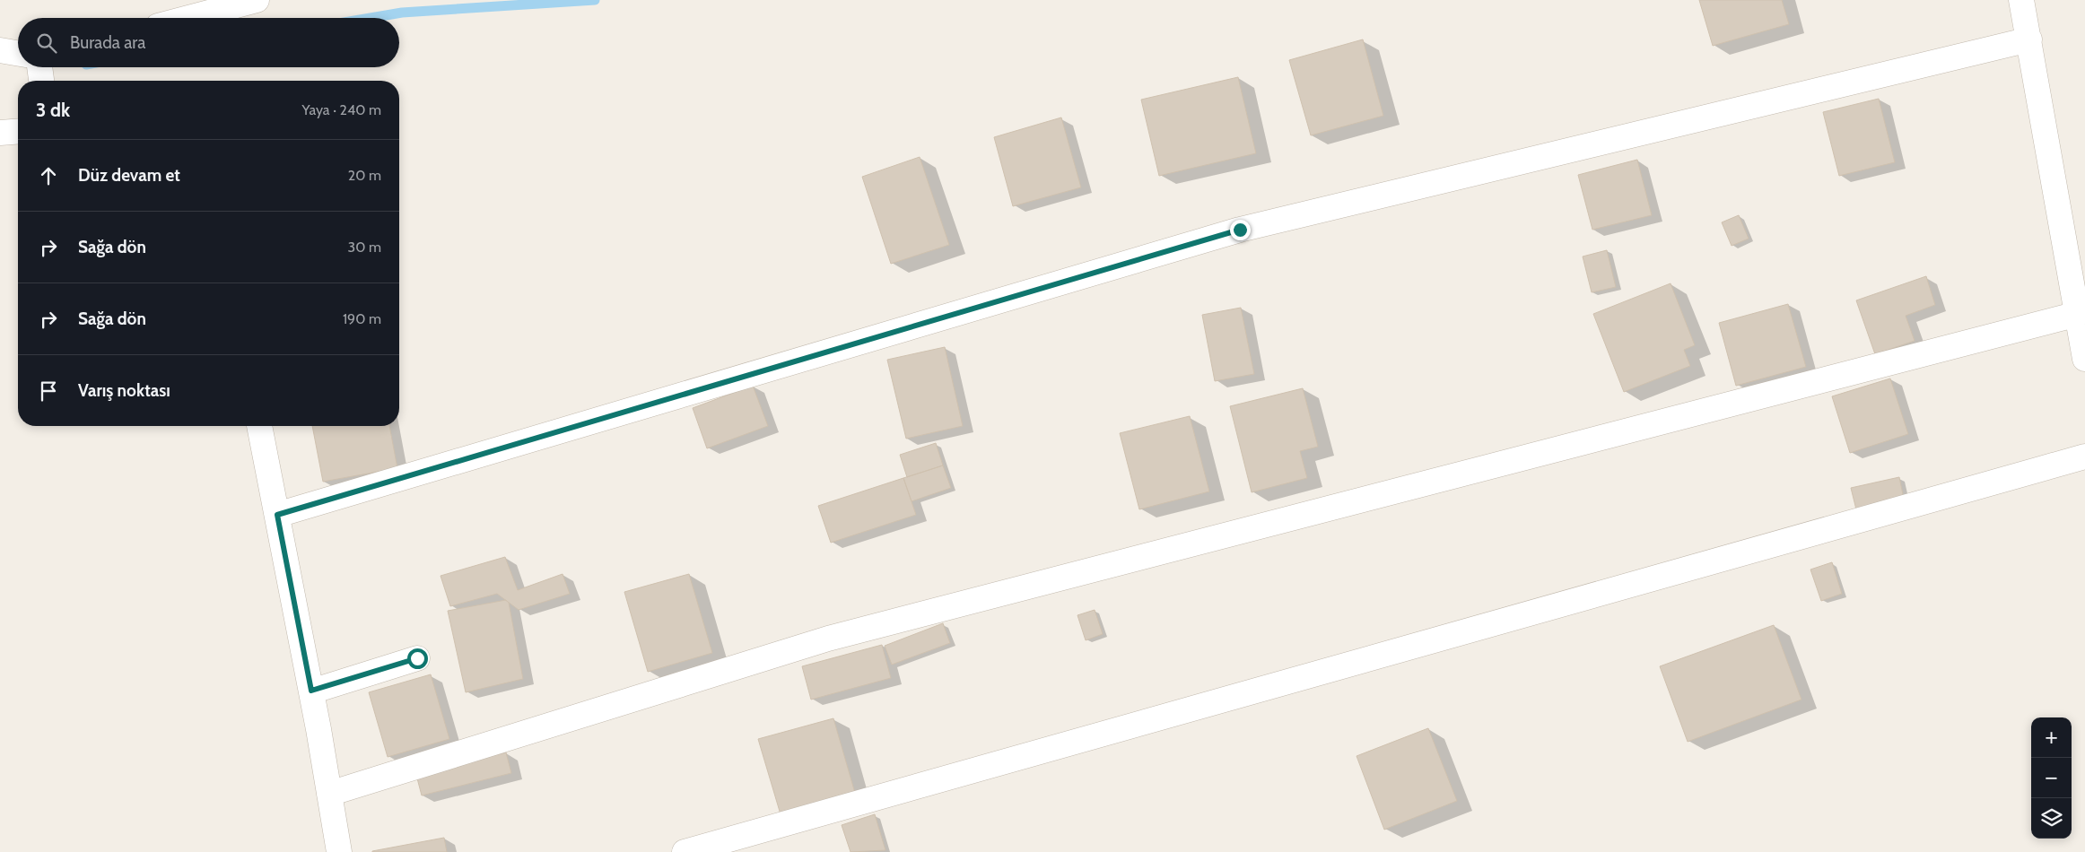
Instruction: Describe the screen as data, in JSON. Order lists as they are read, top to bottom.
{
  "page": {
    "search": "Burada ara",
    "heading": ["3 dk", "Yaya · 240 m"],
    "list": [
      ["Düz devam et", "20 m"],
      ["Sağa dön", "30 m"],
      ["Sağa dön", "190 m"],
      "Varış noktası"
    ],
    "map_buttons": ["+", "−"]
  }
}
